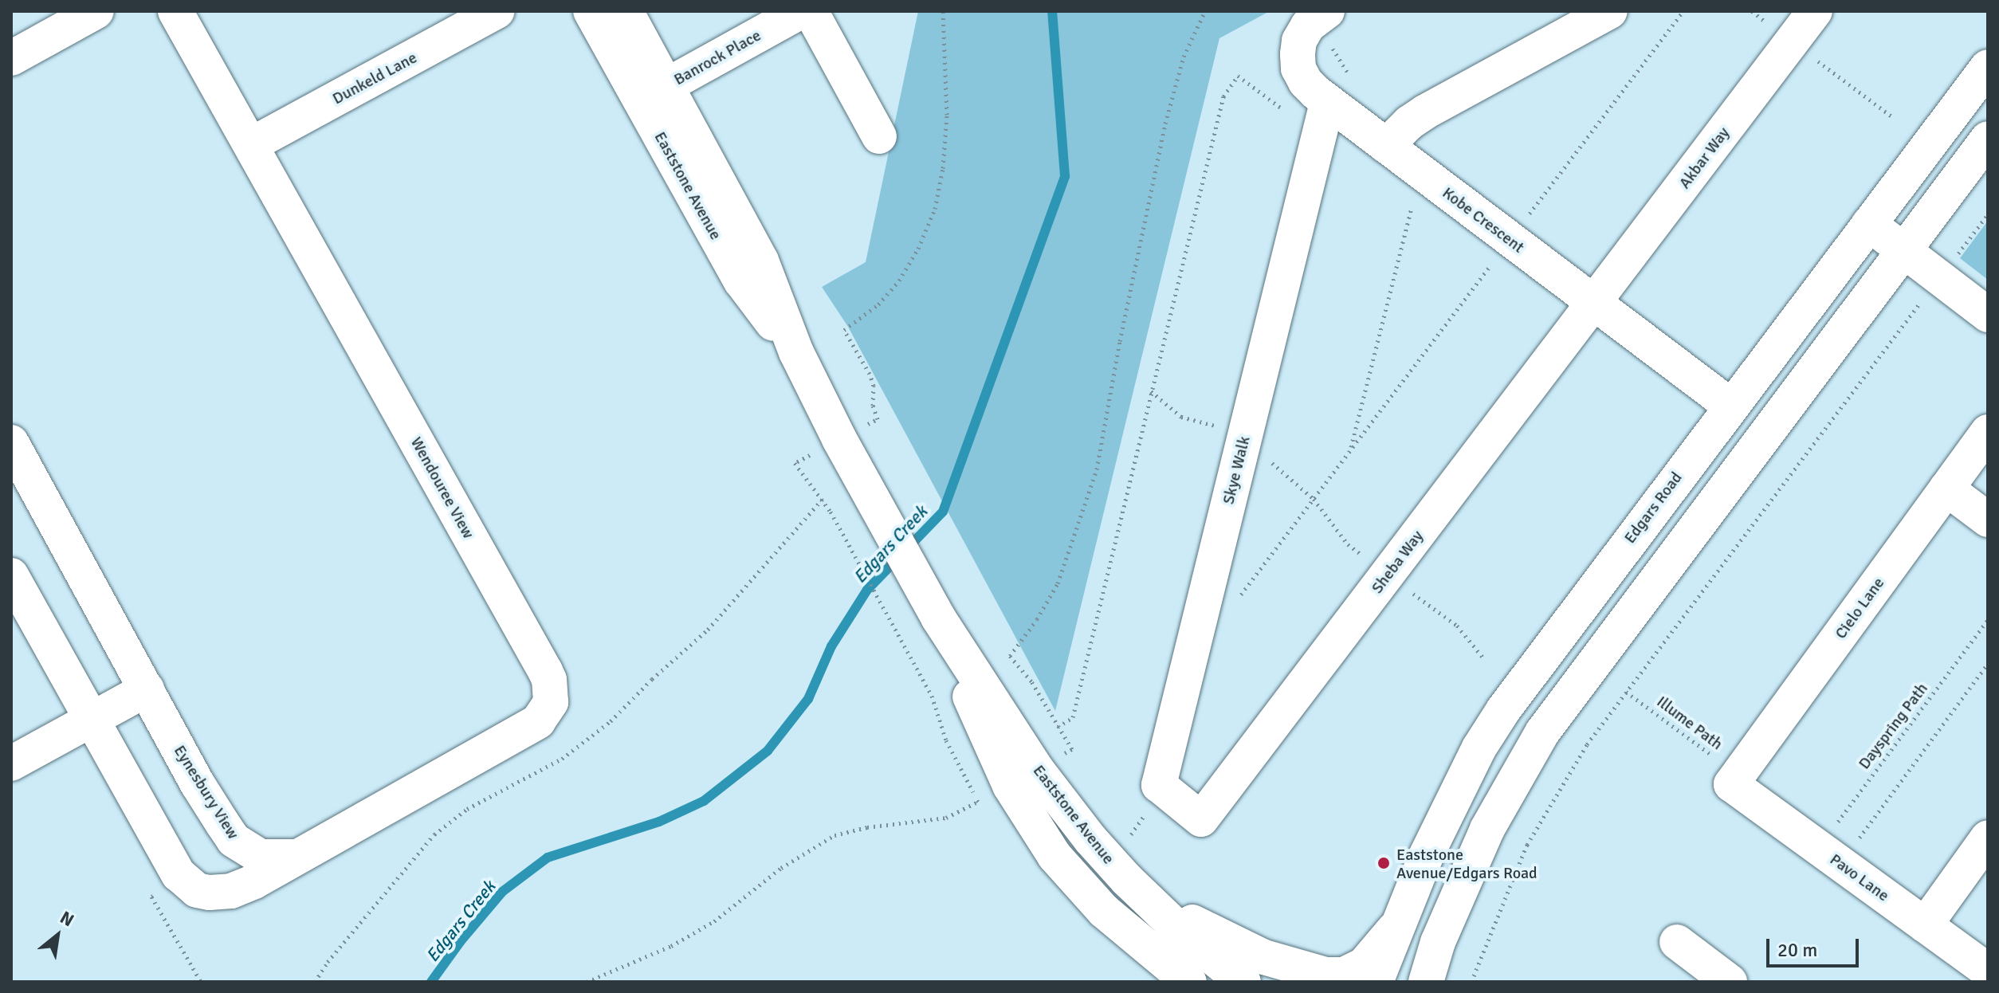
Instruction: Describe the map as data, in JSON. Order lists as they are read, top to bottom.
{
  "streets": {
    "street": [
      "Banrock Place",
      "Dunkeld Lane",
      "Akbar Way",
      "Eaststone Avenue",
      "Kobe Crescent",
      "Skye Walk",
      "Wendouree View",
      "Edgars Road",
      "Sheba Way",
      "Cielo Lane",
      "Eynesbury View",
      "Pavo Lane"
    ],
    "path": ["Illume Path", "Dayspring Path"]
  },
  "crossings": [
    ["Banrock Place", "Eaststone Avenue"],
    ["Dunkeld Lane", "Wendouree View"],
    ["Akbar Way", "Kobe Crescent"],
    ["Akbar Way", "Sheba Way"],
    ["Kobe Crescent", "Skye Walk"],
    ["Kobe Crescent", "Edgars Road"],
    ["Kobe Crescent", "Sheba Way"],
    ["Skye Walk", "Sheba Way"],
    ["Wendouree View", "Eynesbury View"],
    ["Cielo Lane", "Illume Path"],
    ["Cielo Lane", "Pavo Lane"],
    ["Illume Path", "Pavo Lane"],
    ["Dayspring Path", "Pavo Lane"]
  ],
  "water": ["Edgars Creek"],
  "places": ["Eaststone Avenue/Edgars Road"],
  "scale_bar": "20 m",
  "north": "top right"
}
